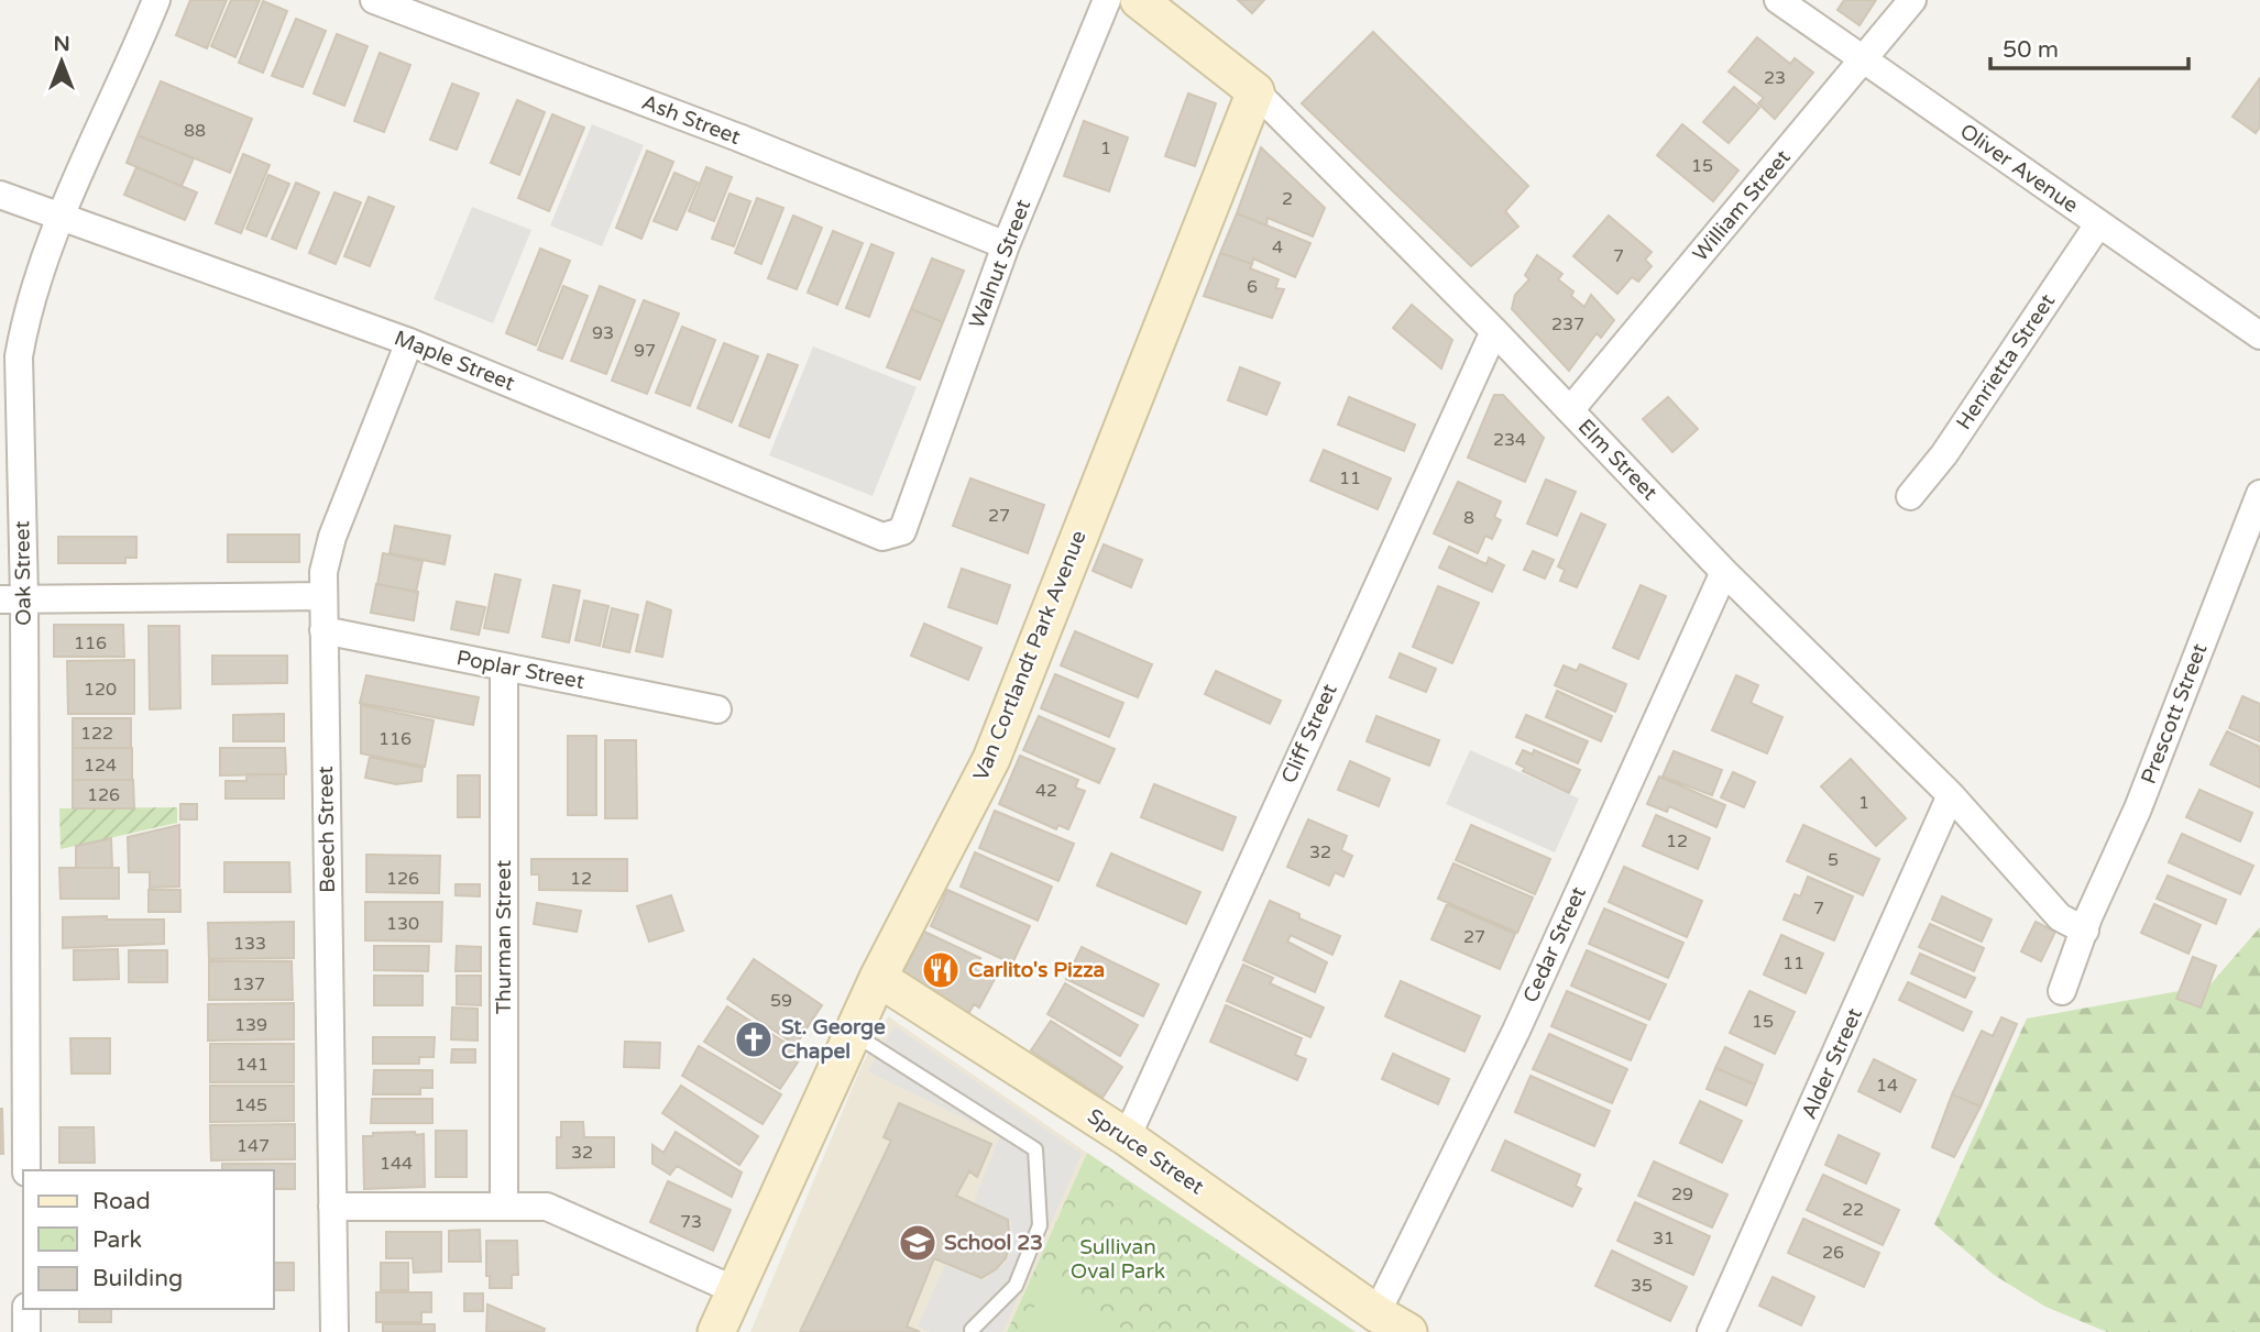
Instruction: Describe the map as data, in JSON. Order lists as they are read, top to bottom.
{
  "streets": {
    "street": [
      "Ash Street",
      "Oliver Avenue",
      "William Street",
      "Walnut Street",
      "Maple Street",
      "Henrietta Street",
      "Elm Street",
      "Oak Street",
      "Van Cortlandt Park Avenue",
      "Poplar Street",
      "Prescott Street",
      "Cliff Street",
      "Beech Street",
      "Thurman Street",
      "Cedar Street",
      "Alder Street",
      "Spruce Street"
    ]
  },
  "crossings": [
    ["Ash Street", "Walnut Street"],
    ["Oliver Avenue", "William Street"],
    ["Oliver Avenue", "Henrietta Street"],
    ["William Street", "Elm Street"],
    ["Walnut Street", "Maple Street"],
    ["Maple Street", "Oak Street"],
    ["Maple Street", "Beech Street"],
    ["Elm Street", "Van Cortlandt Park Avenue"],
    ["Elm Street", "Prescott Street"],
    ["Elm Street", "Cliff Street"],
    ["Elm Street", "Cedar Street"],
    ["Elm Street", "Alder Street"],
    ["Van Cortlandt Park Avenue", "Spruce Street"],
    ["Poplar Street", "Beech Street"],
    ["Poplar Street", "Thurman Street"],
    ["Cliff Street", "Spruce Street"],
    ["Cedar Street", "Spruce Street"]
  ],
  "parks": ["Sullivan Oval Park"],
  "places": {
    "restaurant": ["Carlito's Pizza"],
    "church": ["St. George Chapel"],
    "school or university": ["School 23"]
  },
  "house_numbers": [
    "23",
    "88",
    "1",
    "15",
    "2",
    "4",
    "7",
    "6",
    "237",
    "93",
    "97",
    "234",
    "11",
    "27",
    "8",
    "116",
    "120",
    "122",
    "116",
    "124",
    "42",
    "126",
    "1",
    "12",
    "32",
    "5",
    "126",
    "12",
    "7",
    "130",
    "27",
    "133",
    "11",
    "137",
    "59",
    "15",
    "139",
    "141",
    "14",
    "145",
    "147",
    "32",
    "144",
    "29",
    "22",
    "73",
    "31",
    "26",
    "35"
  ],
  "legend": ["Road", "Park", "Building"],
  "scale_bar": "50 m",
  "north": "top"
}
